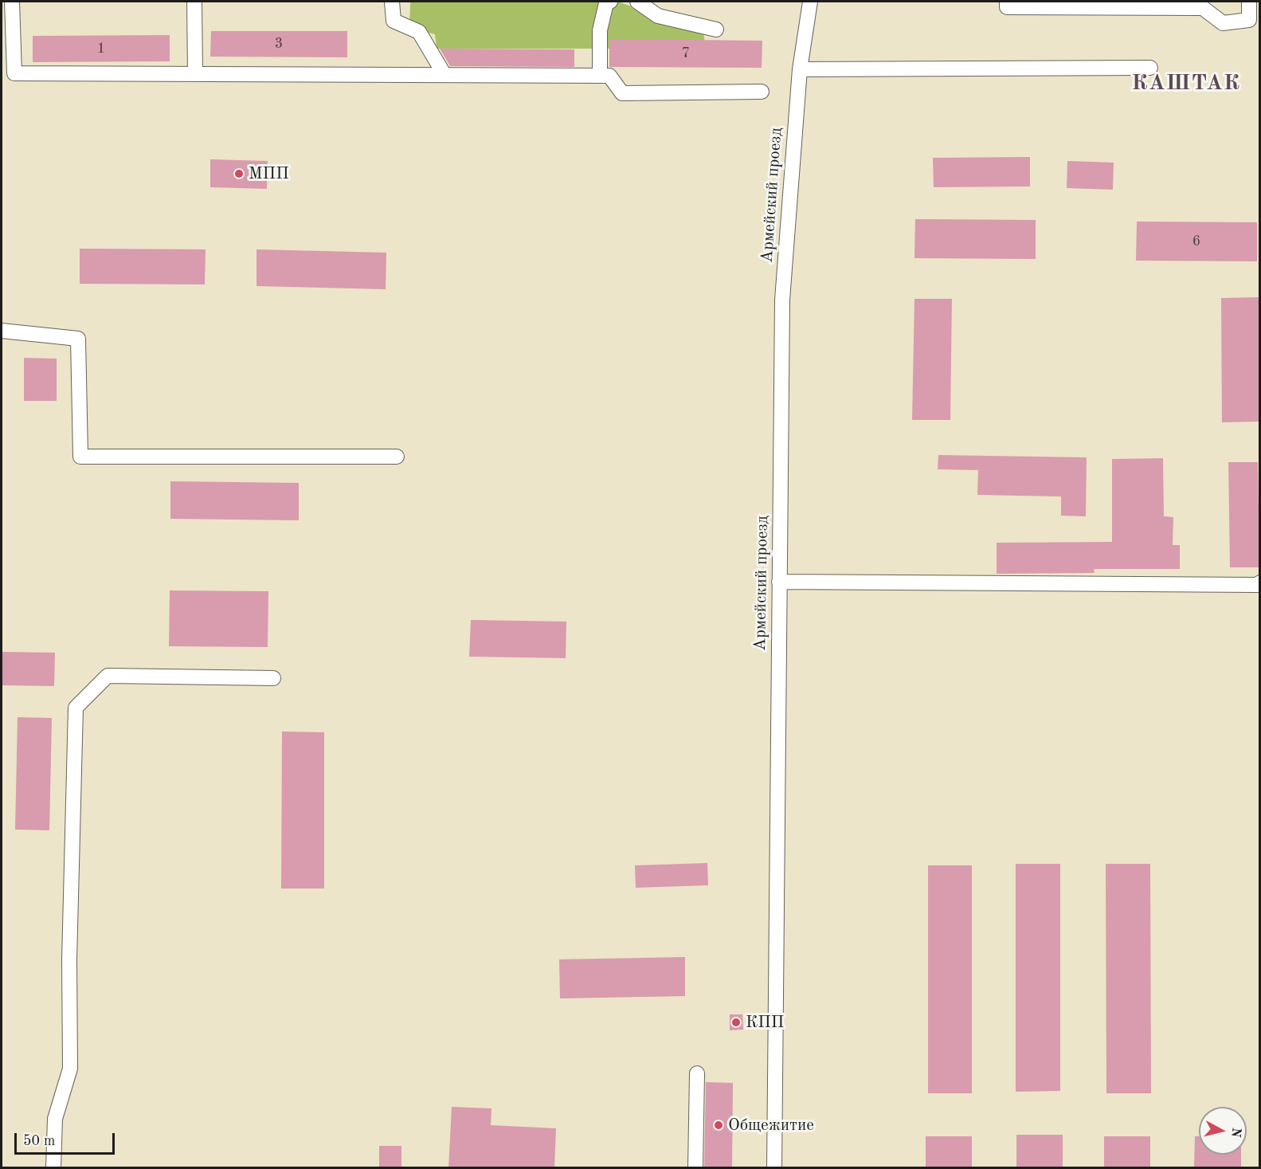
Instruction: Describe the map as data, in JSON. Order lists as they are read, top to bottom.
{
  "streets": {
    "street": ["Армейский проезд"]
  },
  "districts": ["КАШТАК"],
  "places": ["МПП", "КПП", "Общежитие"],
  "house_numbers": [
    "3",
    "1",
    "7",
    "6"
  ],
  "scale_bar": "50 m",
  "north": "right"
}
